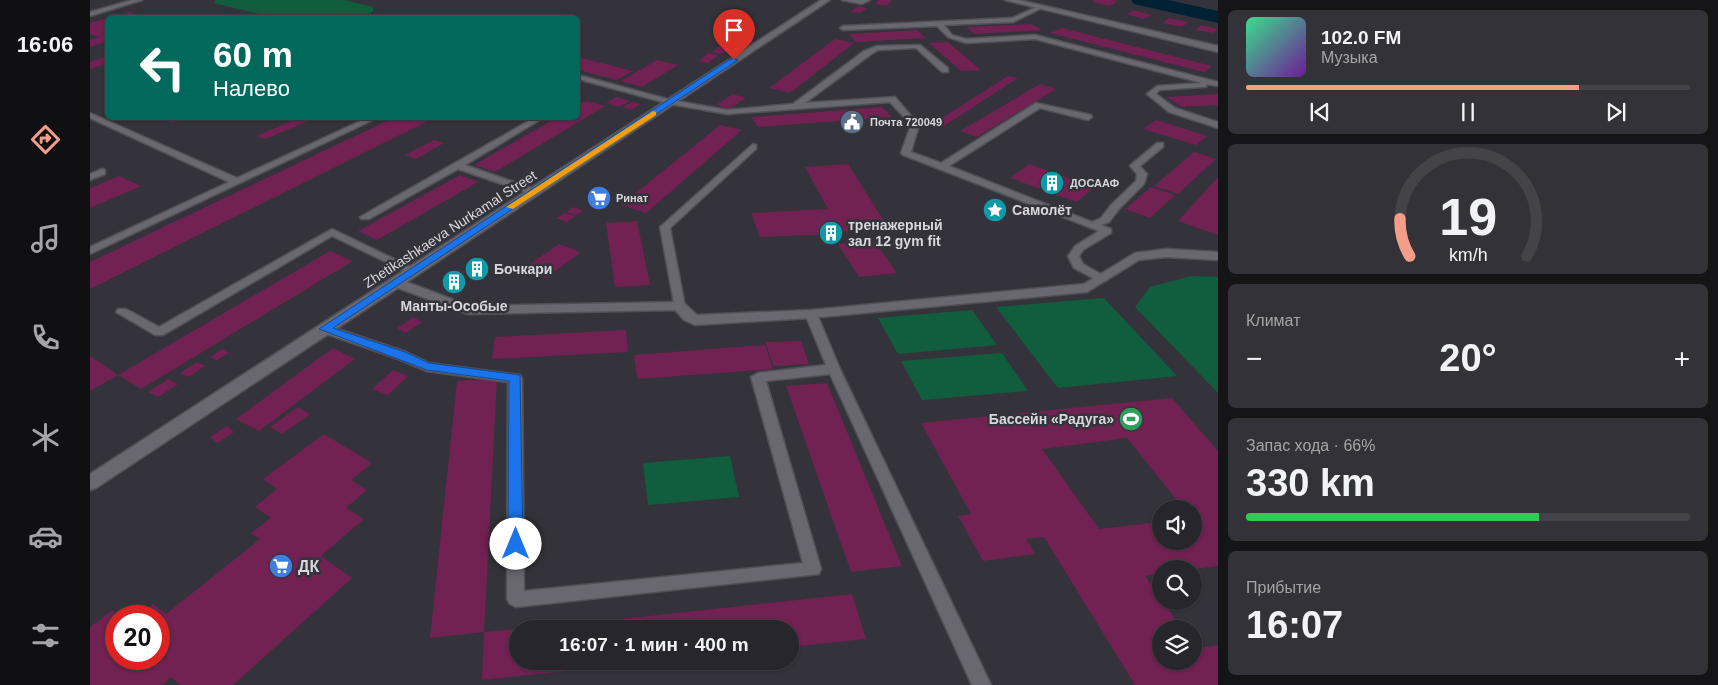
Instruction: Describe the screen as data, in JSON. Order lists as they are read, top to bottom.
{
  "streets": {
    "street": ["Zhetikashkaeva Nurkamal Street"]
  },
  "places": {
    "public building": ["Почта 720049"],
    "building": [
      "ДОСААФ",
      "тренажерный зал 12 gym fit",
      "Бочкари",
      "Манты-Особые"
    ],
    "supermarket": ["Ринат", "ДК"],
    "place": ["Самолёт"],
    "sports": ["Бассейн «Радуга»"]
  },
  "page": {
    "tabs": "16:06",
    "turn": ["60 m", "Налево"],
    "song": ["102.0 FM", "Музыка"],
    "tile": [
      "Климат",
      ["Запас хода · 66%", "330 km"],
      ["Прибытие", "16:07"]
    ],
    "heat": ["−", "20°", "+"],
    "limit": "20",
    "trip": "16:07 · 1 мин · 400 m",
    "gauge": ["19", "km/h"]
  }
}
